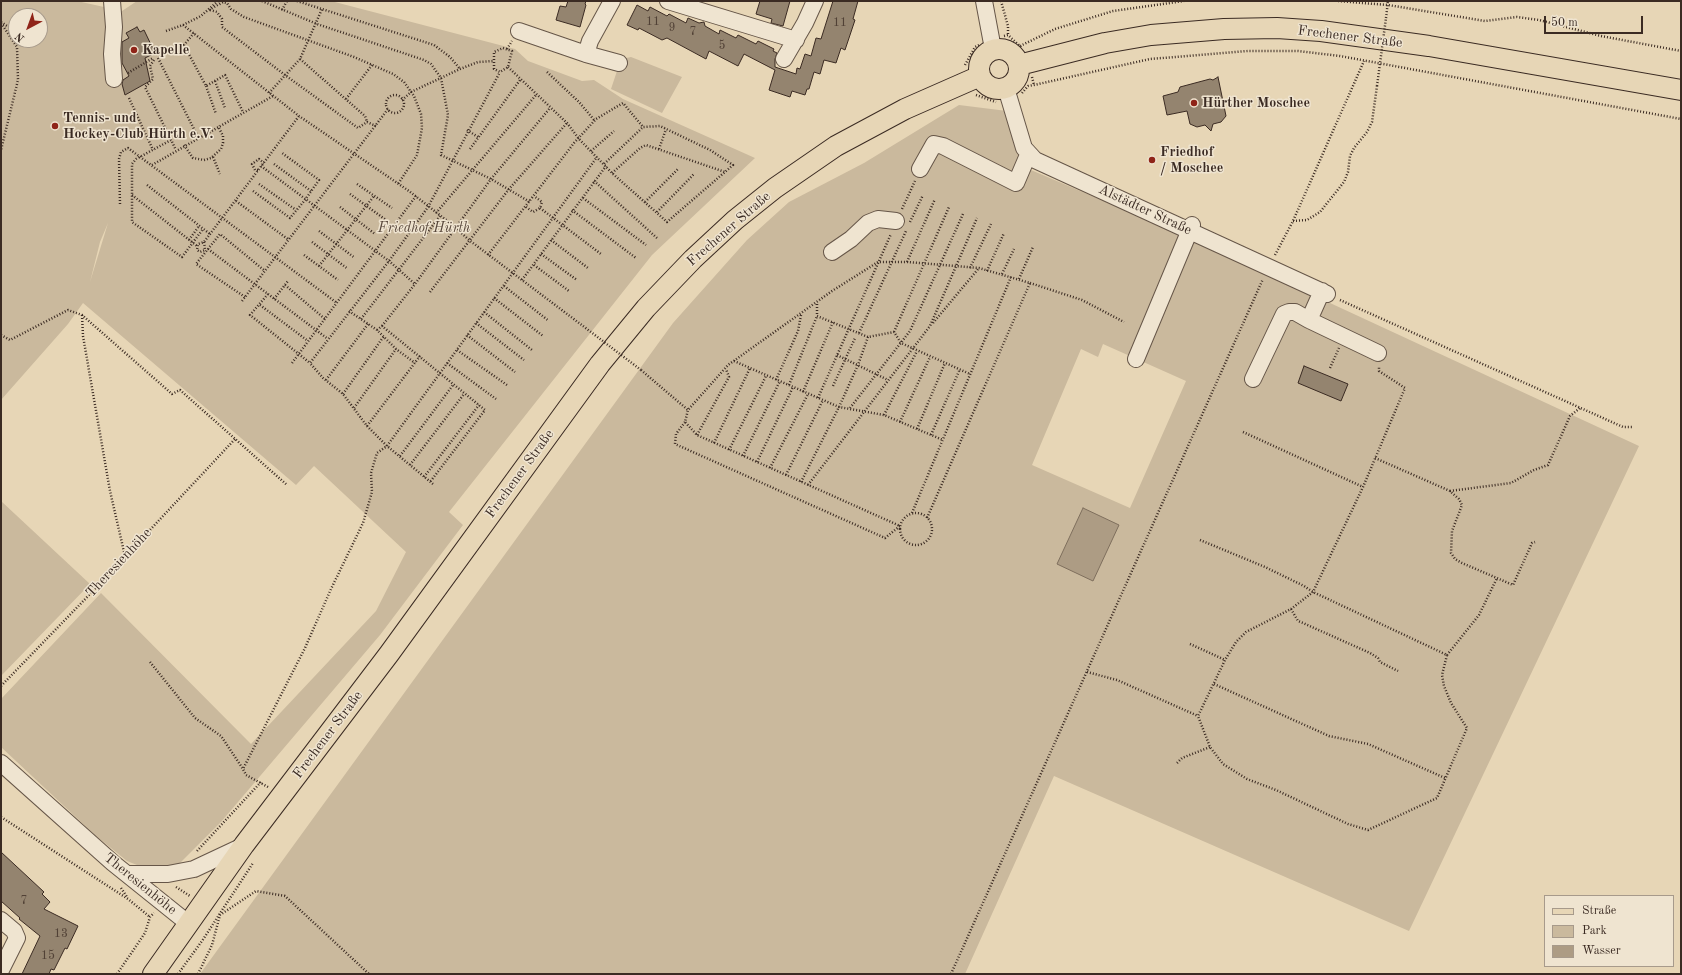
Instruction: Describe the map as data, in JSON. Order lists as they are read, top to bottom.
{
  "streets": {
    "main road": ["Frechener Straße"],
    "street": ["Alstädter Straße", "Theresienhöhe"]
  },
  "crossings": [
    ["Frechener Straße", "Theresienhöhe"]
  ],
  "parks": ["Friedhof Hürth"],
  "places": [
    "Kapelle",
    "Hürther Moschee",
    "Tennis- und Hockey-Club Hürth e.V.",
    "Friedhof / Moschee"
  ],
  "house_numbers": [
    "11",
    "11",
    "9",
    "7",
    "5",
    "7",
    "13",
    "15"
  ],
  "legend": ["Straße", "Park", "Wasser"],
  "scale_bar": "50 m",
  "north": "bottom left"
}
